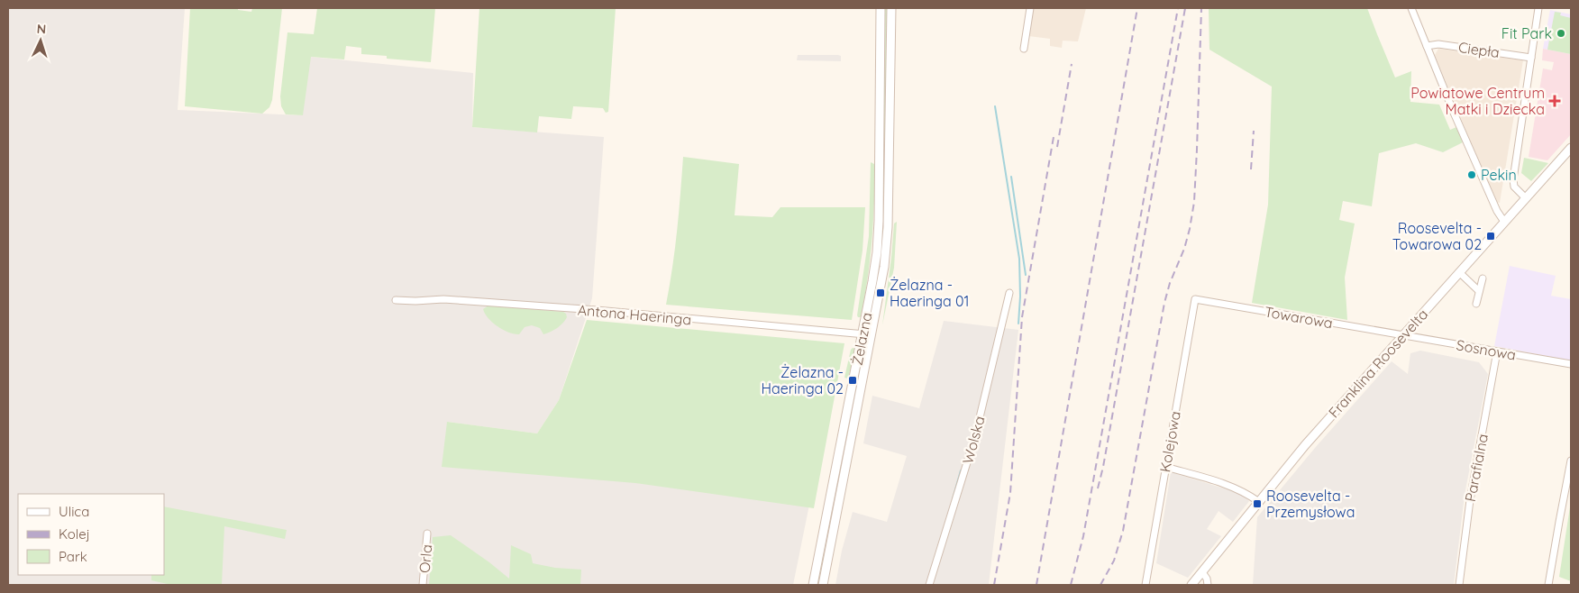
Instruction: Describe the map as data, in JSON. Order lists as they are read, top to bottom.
{
  "streets": {
    "street": [
      "Ciepła",
      "Antona Haeringa",
      "Towarowa",
      "Żelazna",
      "Sosnowa",
      "Franklina Roosevelta",
      "Wolska",
      "Kolejowa",
      "Parafialna",
      "Orla"
    ]
  },
  "crossings": [
    ["Antona Haeringa", "Żelazna"],
    ["Towarowa", "Sosnowa"],
    ["Towarowa", "Franklina Roosevelta"],
    ["Towarowa", "Kolejowa"],
    ["Sosnowa", "Franklina Roosevelta"],
    ["Sosnowa", "Parafialna"]
  ],
  "places": {
    "other": ["Fit Park", "Pekin"],
    "health": ["Powiatowe Centrum Matki i Dziecka"],
    "transit": [
      "Roosevelta - Towarowa 02",
      "Żelazna - Haeringa 01",
      "Żelazna - Haeringa 02",
      "Roosevelta - Przemysłowa"
    ]
  },
  "legend": ["Ulica", "Kolej", "Park"],
  "north": "top"
}
